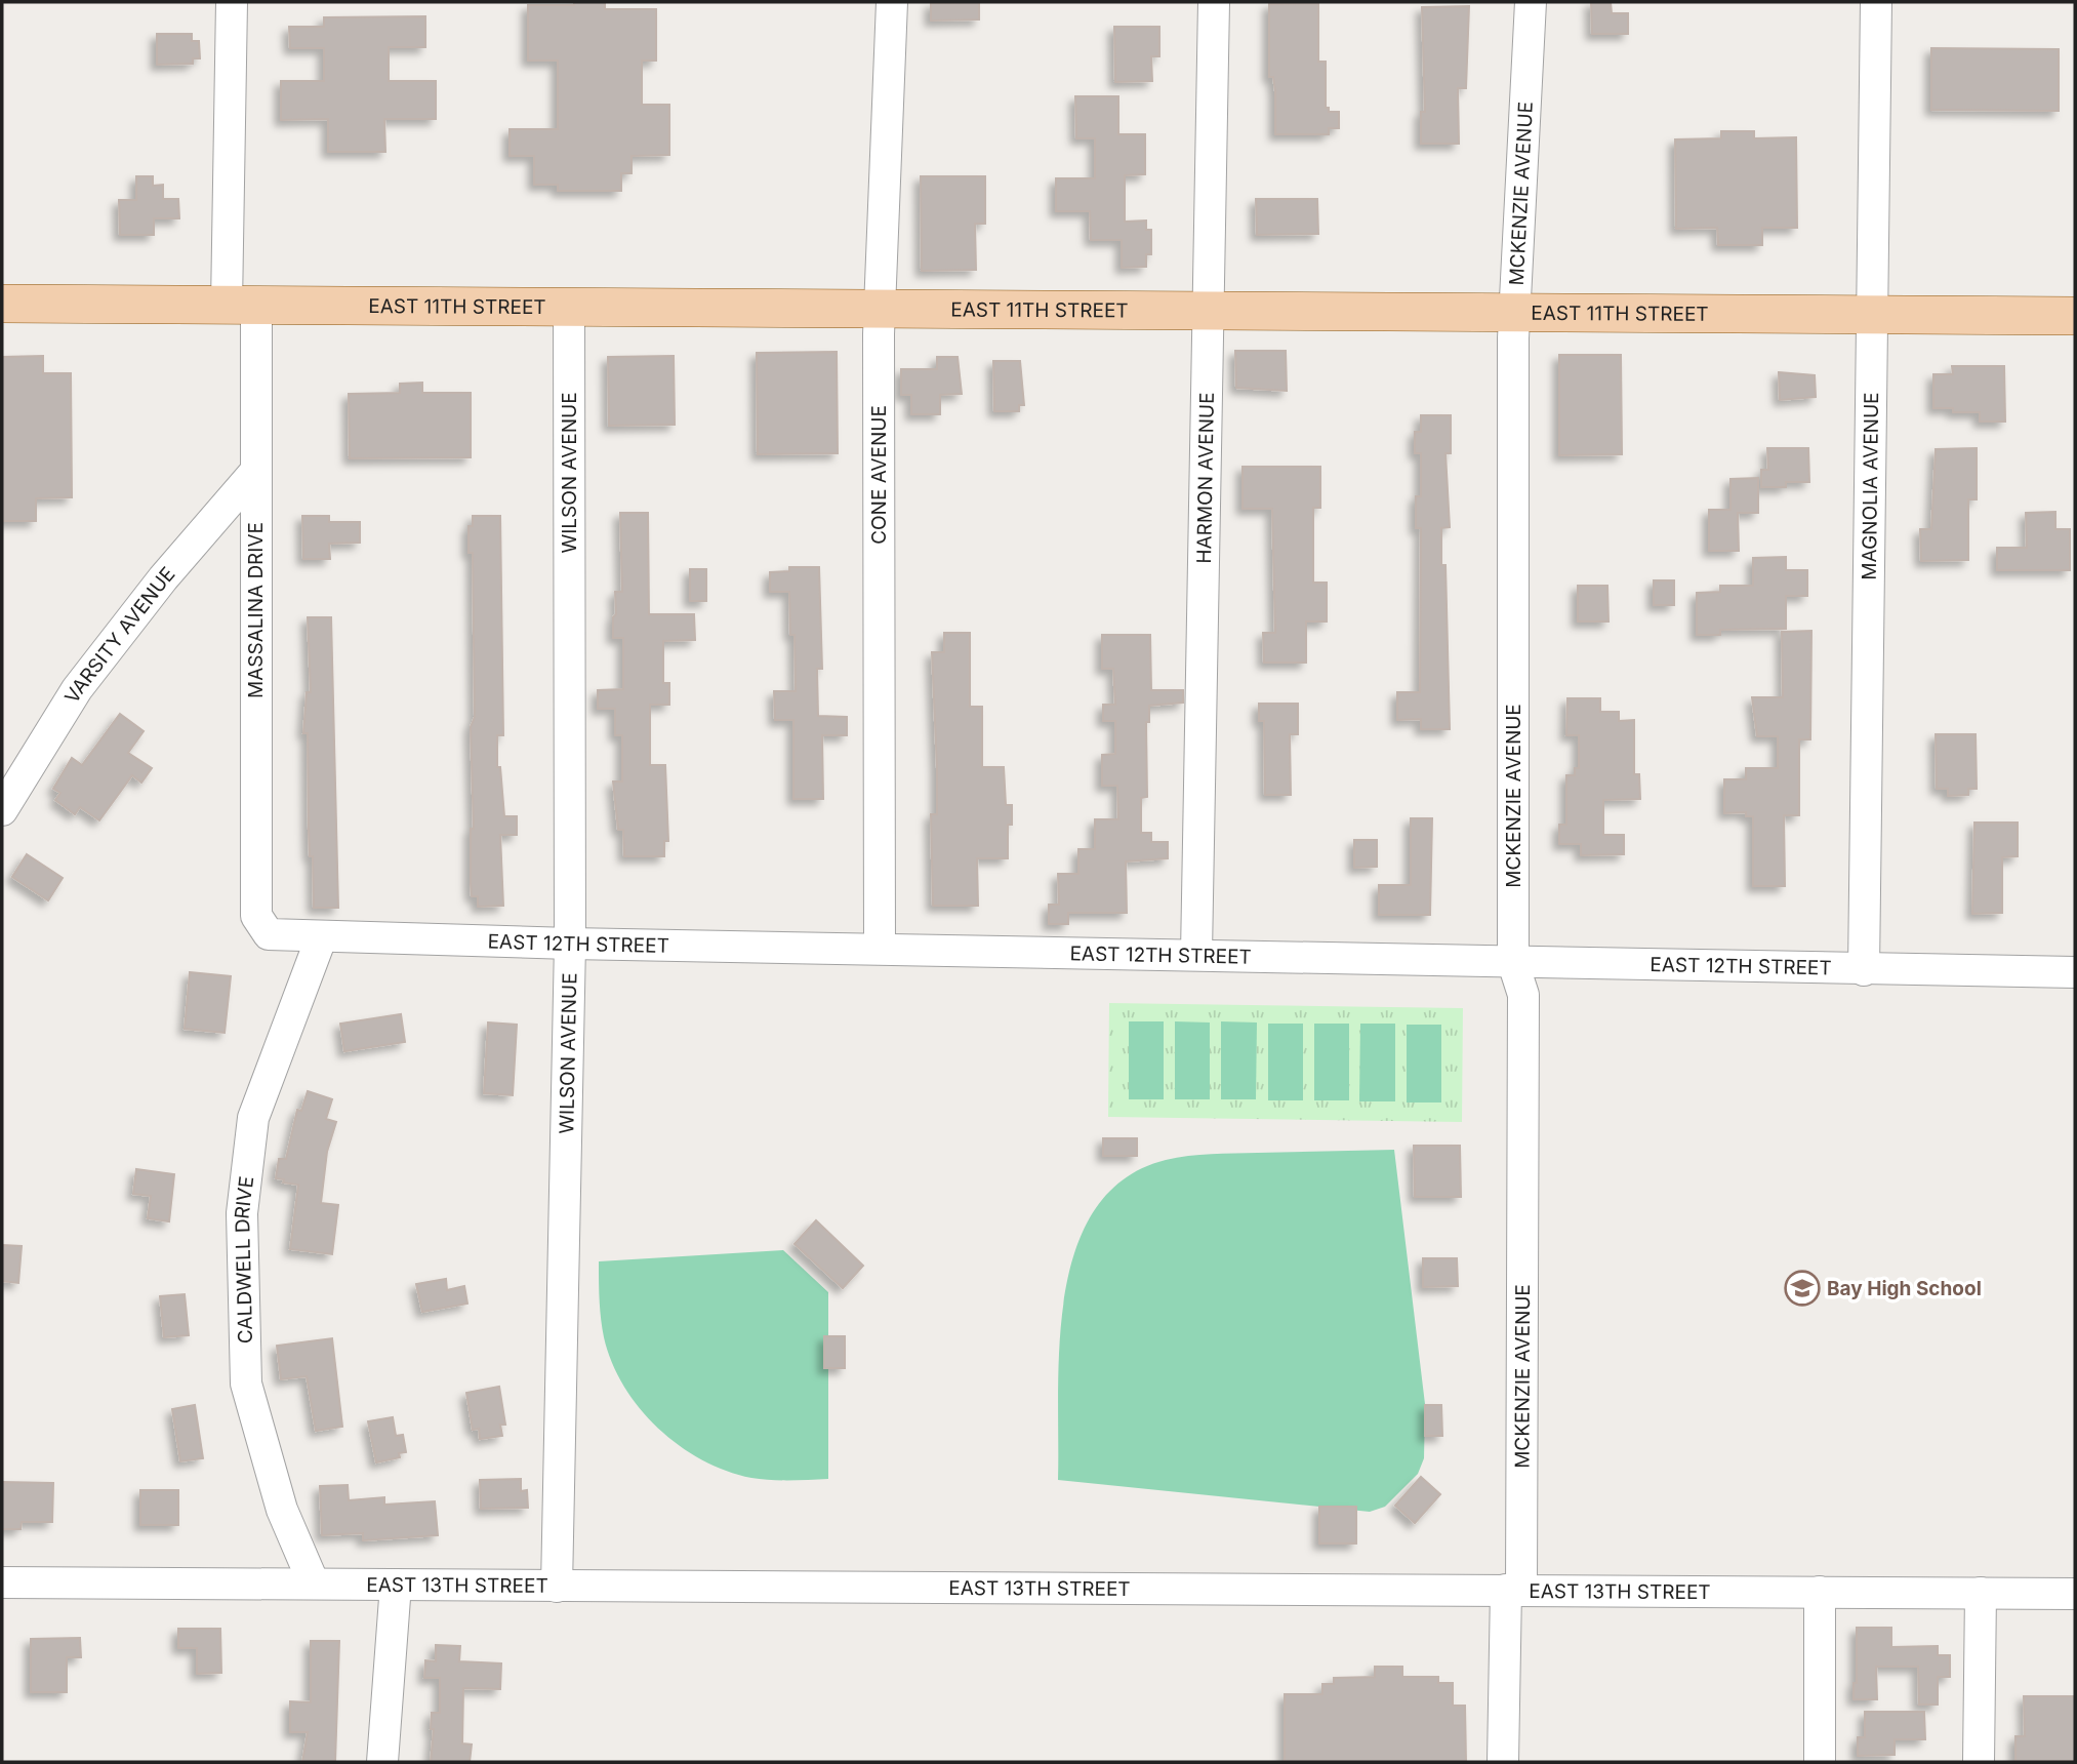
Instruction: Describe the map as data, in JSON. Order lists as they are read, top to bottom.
{
  "streets": {
    "main road": ["EAST 11TH STREET"],
    "street": [
      "MCKENZIE AVENUE",
      "WILSON AVENUE",
      "CONE AVENUE",
      "HARMON AVENUE",
      "MAGNOLIA AVENUE",
      "MASSALINA DRIVE",
      "VARSITY AVENUE",
      "EAST 12TH STREET",
      "CALDWELL DRIVE",
      "EAST 13TH STREET"
    ]
  },
  "crossings": [
    ["MCKENZIE AVENUE", "EAST 11TH STREET"],
    ["MCKENZIE AVENUE", "EAST 12TH STREET"],
    ["MCKENZIE AVENUE", "EAST 13TH STREET"],
    ["EAST 11TH STREET", "WILSON AVENUE"],
    ["EAST 11TH STREET", "CONE AVENUE"],
    ["EAST 11TH STREET", "HARMON AVENUE"],
    ["EAST 11TH STREET", "MAGNOLIA AVENUE"],
    ["EAST 11TH STREET", "MASSALINA DRIVE"],
    ["WILSON AVENUE", "EAST 12TH STREET"],
    ["WILSON AVENUE", "EAST 13TH STREET"],
    ["CONE AVENUE", "EAST 12TH STREET"],
    ["HARMON AVENUE", "EAST 12TH STREET"],
    ["MAGNOLIA AVENUE", "EAST 12TH STREET"],
    ["MASSALINA DRIVE", "VARSITY AVENUE"],
    ["MASSALINA DRIVE", "EAST 12TH STREET"],
    ["EAST 12TH STREET", "CALDWELL DRIVE"],
    ["CALDWELL DRIVE", "EAST 13TH STREET"]
  ],
  "places": {
    "school or university": ["Bay High School"]
  }
}
